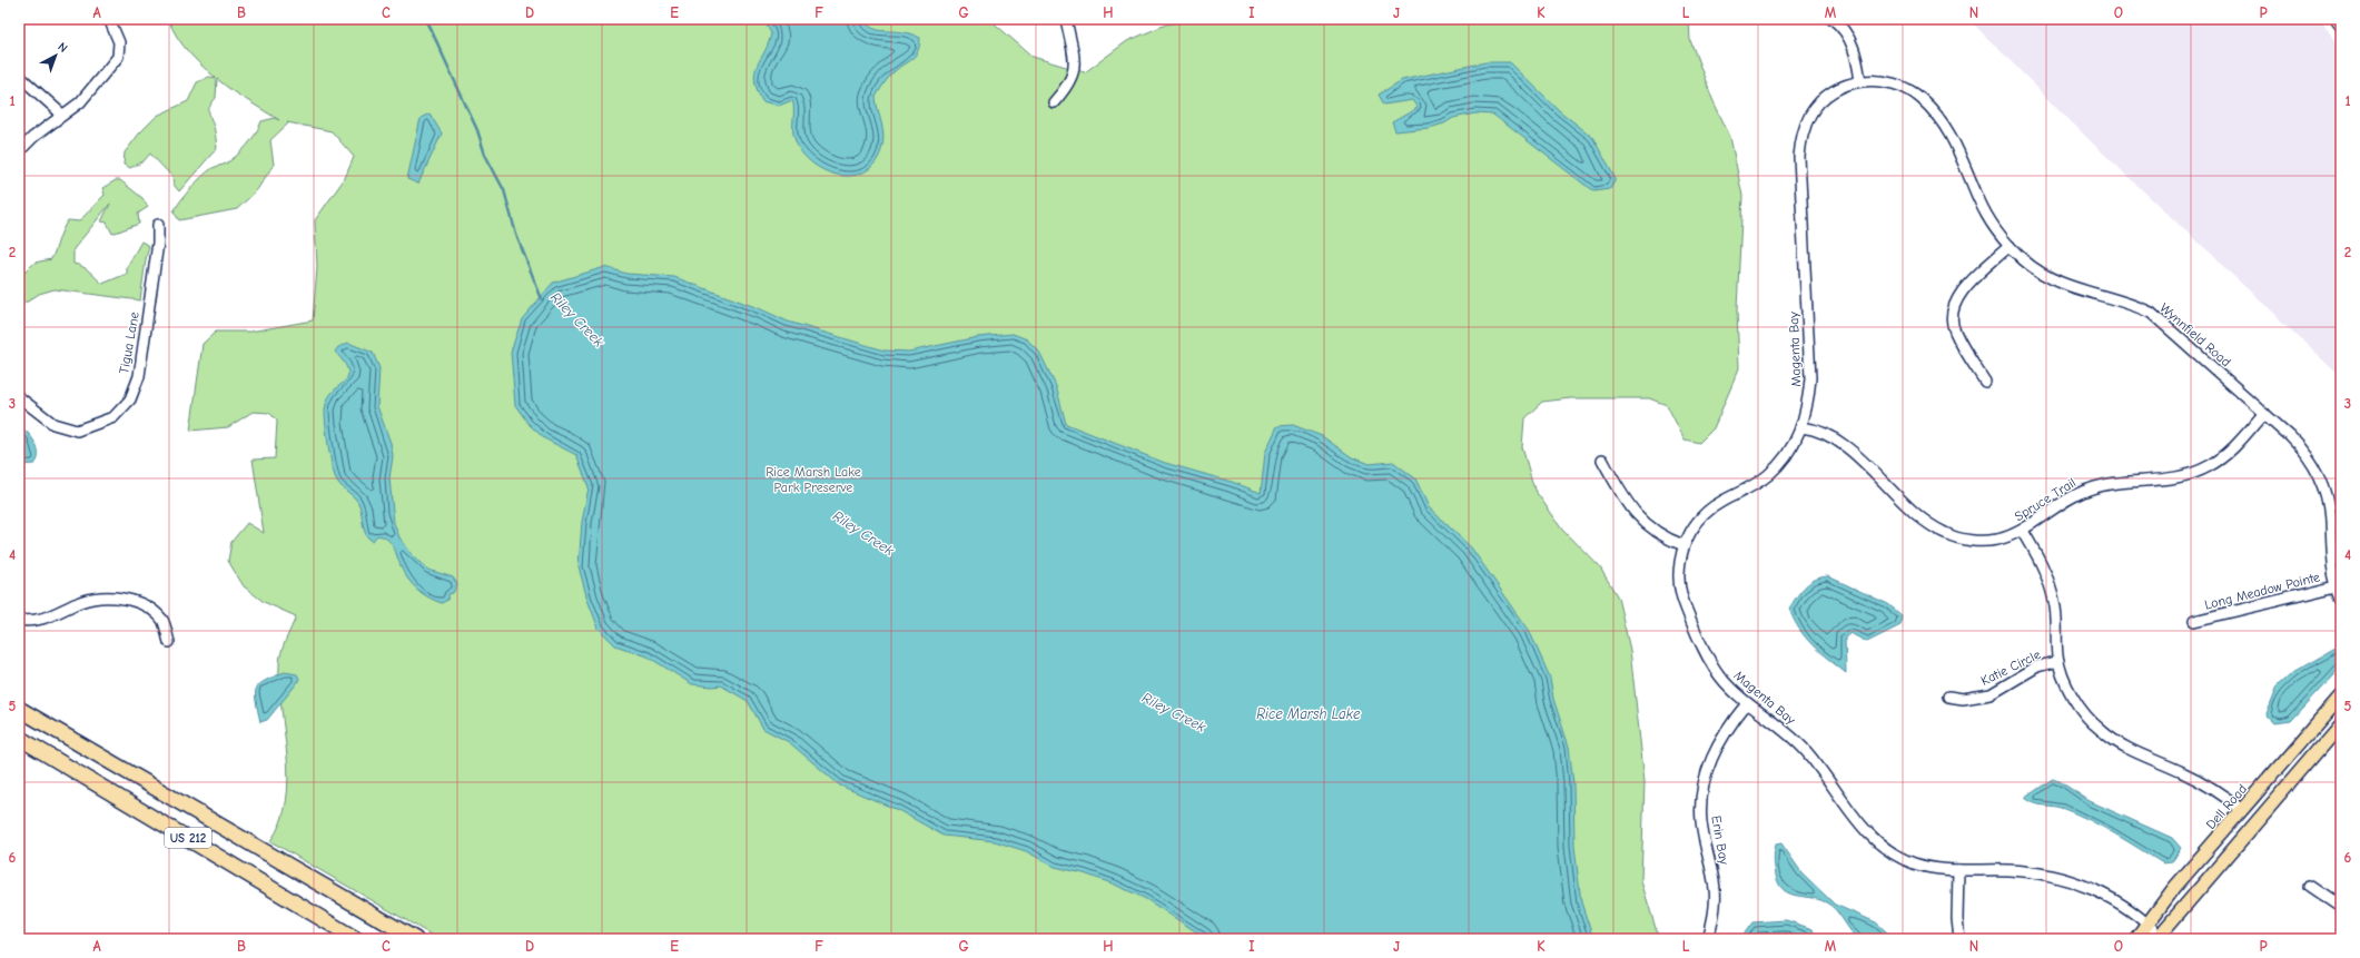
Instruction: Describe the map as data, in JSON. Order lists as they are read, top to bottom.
{
  "streets": {
    "highway": ["US 212"],
    "main road": ["Dell Road"],
    "street": [
      "Wynnfield Road",
      "Tigua Lane",
      "Magenta Bay",
      "Spruce Trail",
      "Long Meadow Pointe",
      "Katie Circle",
      "Erin Bay"
    ]
  },
  "crossings": [
    ["Wynnfield Road", "Magenta Bay"],
    ["Wynnfield Road", "Spruce Trail"],
    ["Wynnfield Road", "Long Meadow Pointe"],
    ["Magenta Bay", "Spruce Trail"],
    ["Magenta Bay", "Dell Road"],
    ["Magenta Bay", "Erin Bay"]
  ],
  "water": ["Riley Creek", "Rice Marsh Lake"],
  "parks": ["Rice Marsh Lake Park Preserve"],
  "north": "top right",
  "grid": {
    "columns": [
      "A",
      "B",
      "C",
      "D",
      "E",
      "F",
      "G",
      "H",
      "I",
      "J",
      "K",
      "L",
      "M",
      "N",
      "O",
      "P"
    ],
    "rows": [
      "1",
      "2",
      "3",
      "4",
      "5",
      "6"
    ]
  }
}
